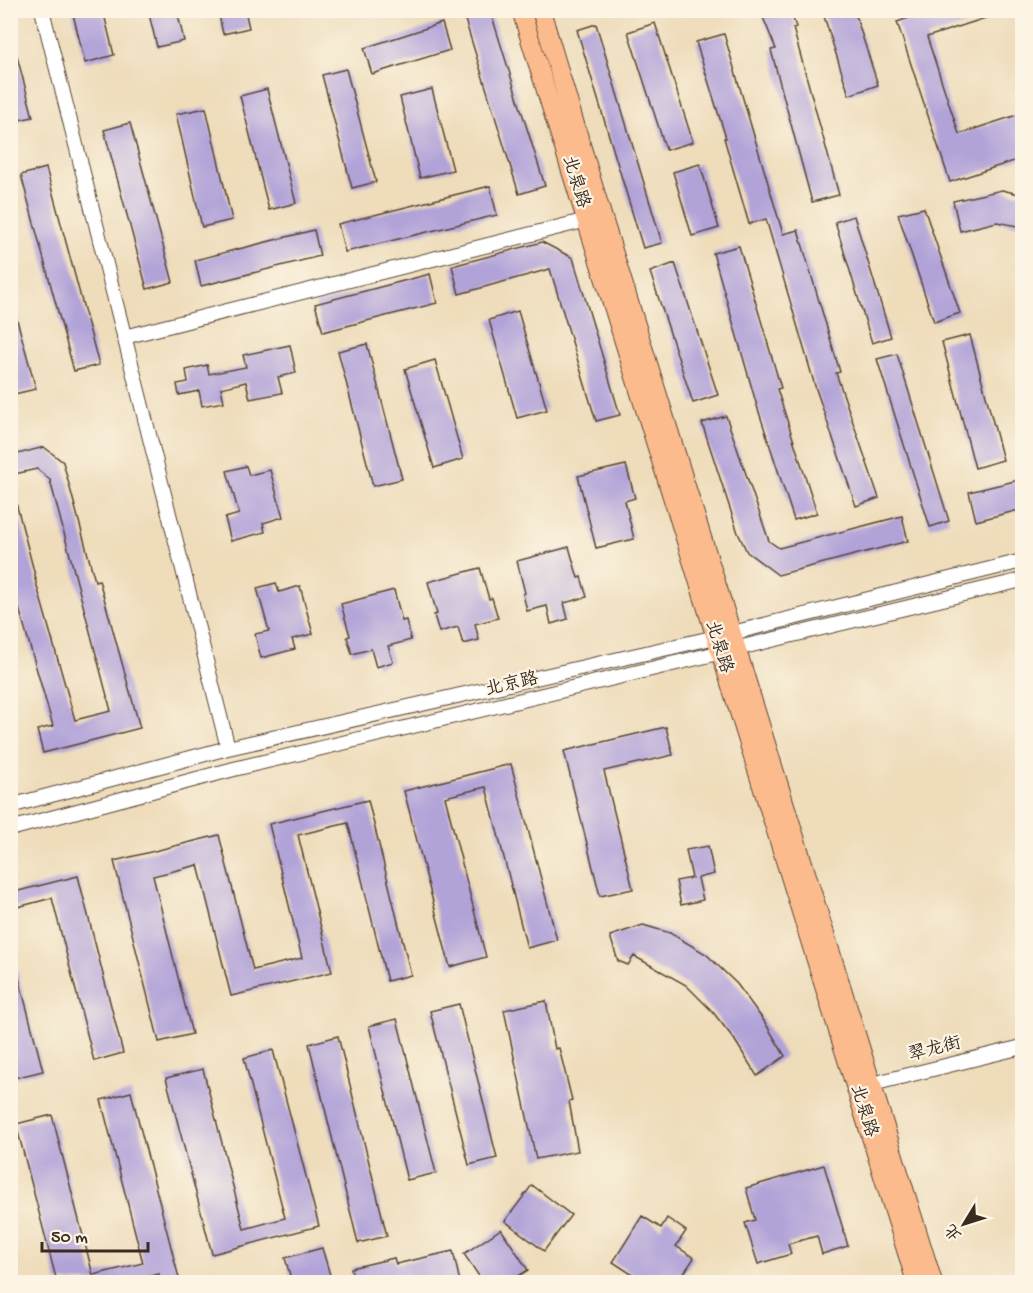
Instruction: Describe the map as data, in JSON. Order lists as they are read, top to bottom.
{
  "streets": {
    "main road": ["北泉路"],
    "street": ["北京路", "翠龙街"]
  },
  "crossings": [
    ["北泉路", "北京路"],
    ["北泉路", "翠龙街"]
  ],
  "scale_bar": "50 m",
  "north": "bottom left"
}
